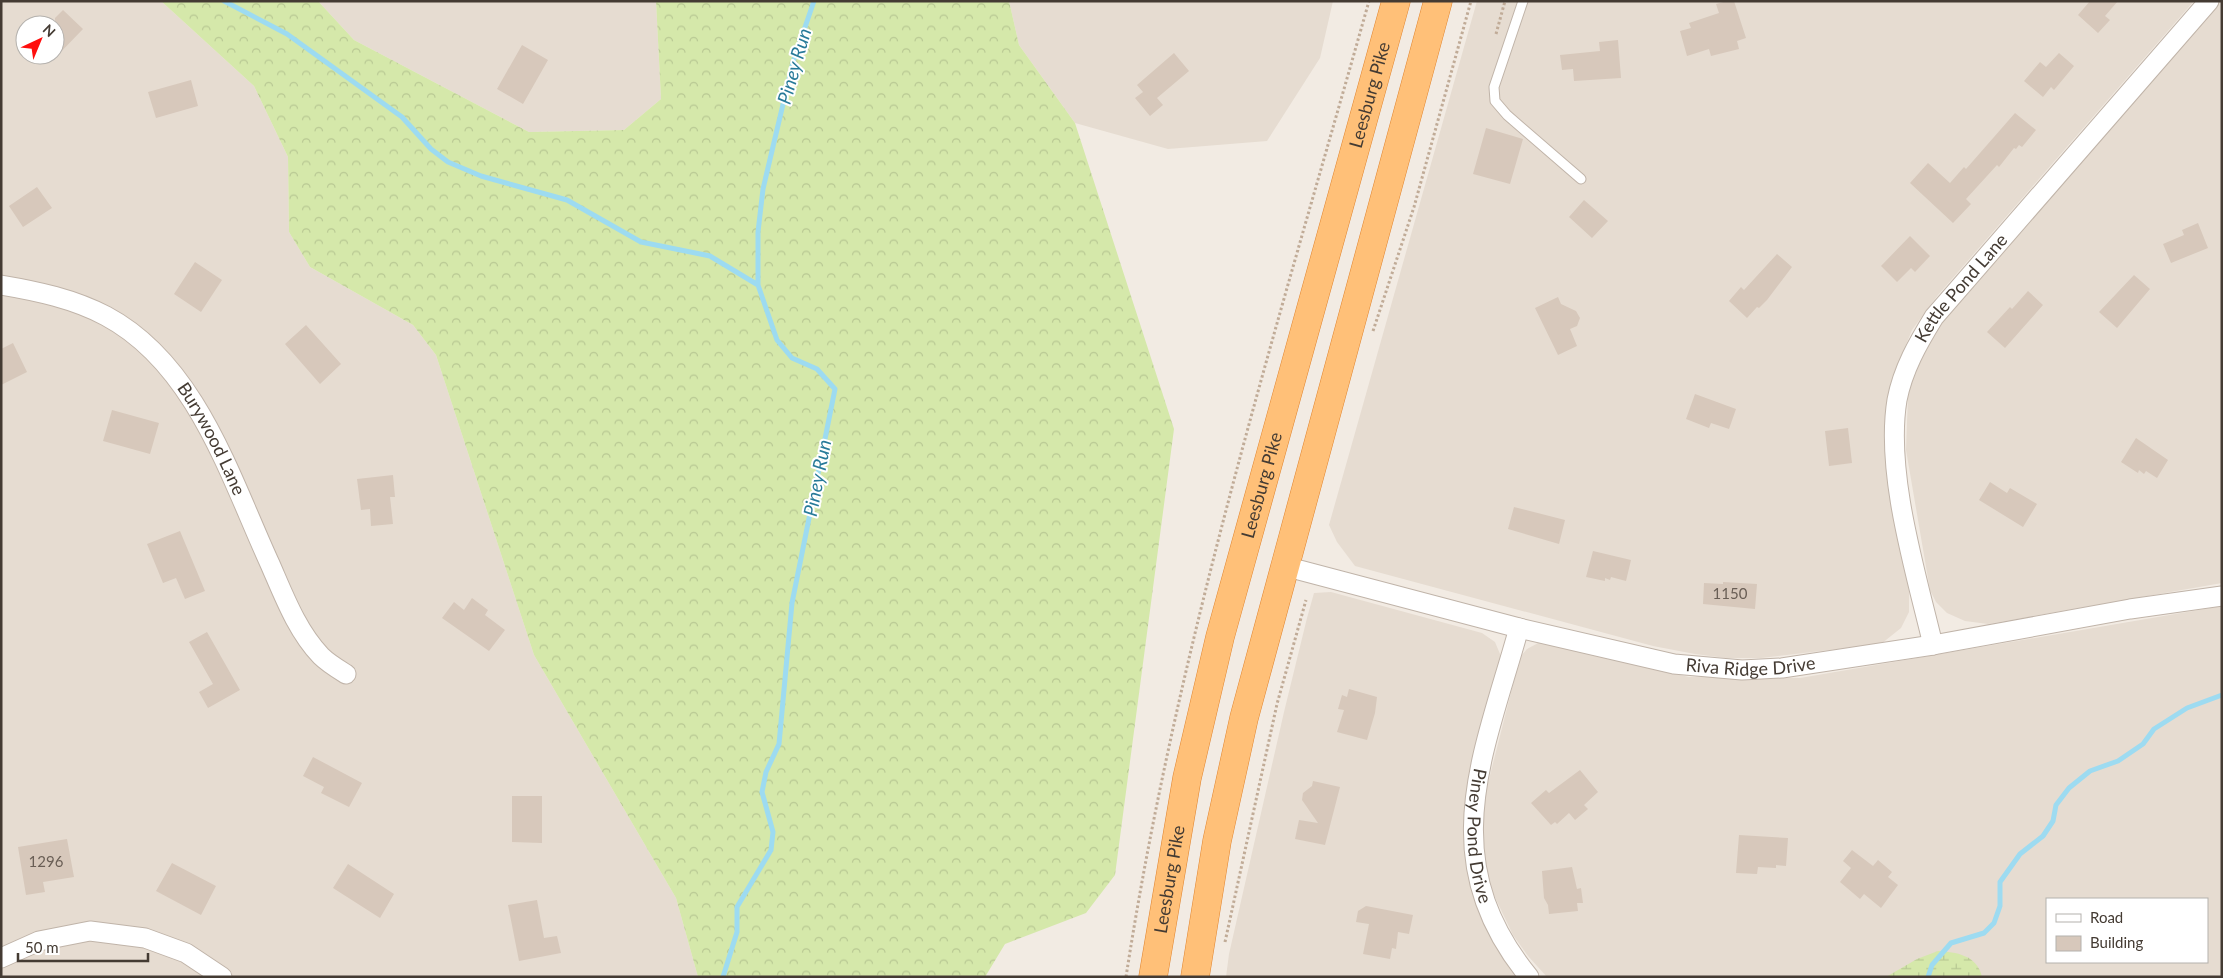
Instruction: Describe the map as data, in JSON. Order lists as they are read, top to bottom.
{
  "streets": {
    "highway": ["Leesburg Pike"],
    "street": [
      "Kettle Pond Lane",
      "Burywood Lane",
      "Riva Ridge Drive",
      "Piney Pond Drive"
    ]
  },
  "crossings": [
    ["Kettle Pond Lane", "Riva Ridge Drive"],
    ["Riva Ridge Drive", "Piney Pond Drive"]
  ],
  "water": ["Piney Run"],
  "house_numbers": ["1150", "1296"],
  "legend": ["Road", "Building"],
  "scale_bar": "50 m",
  "north": "top right"
}
